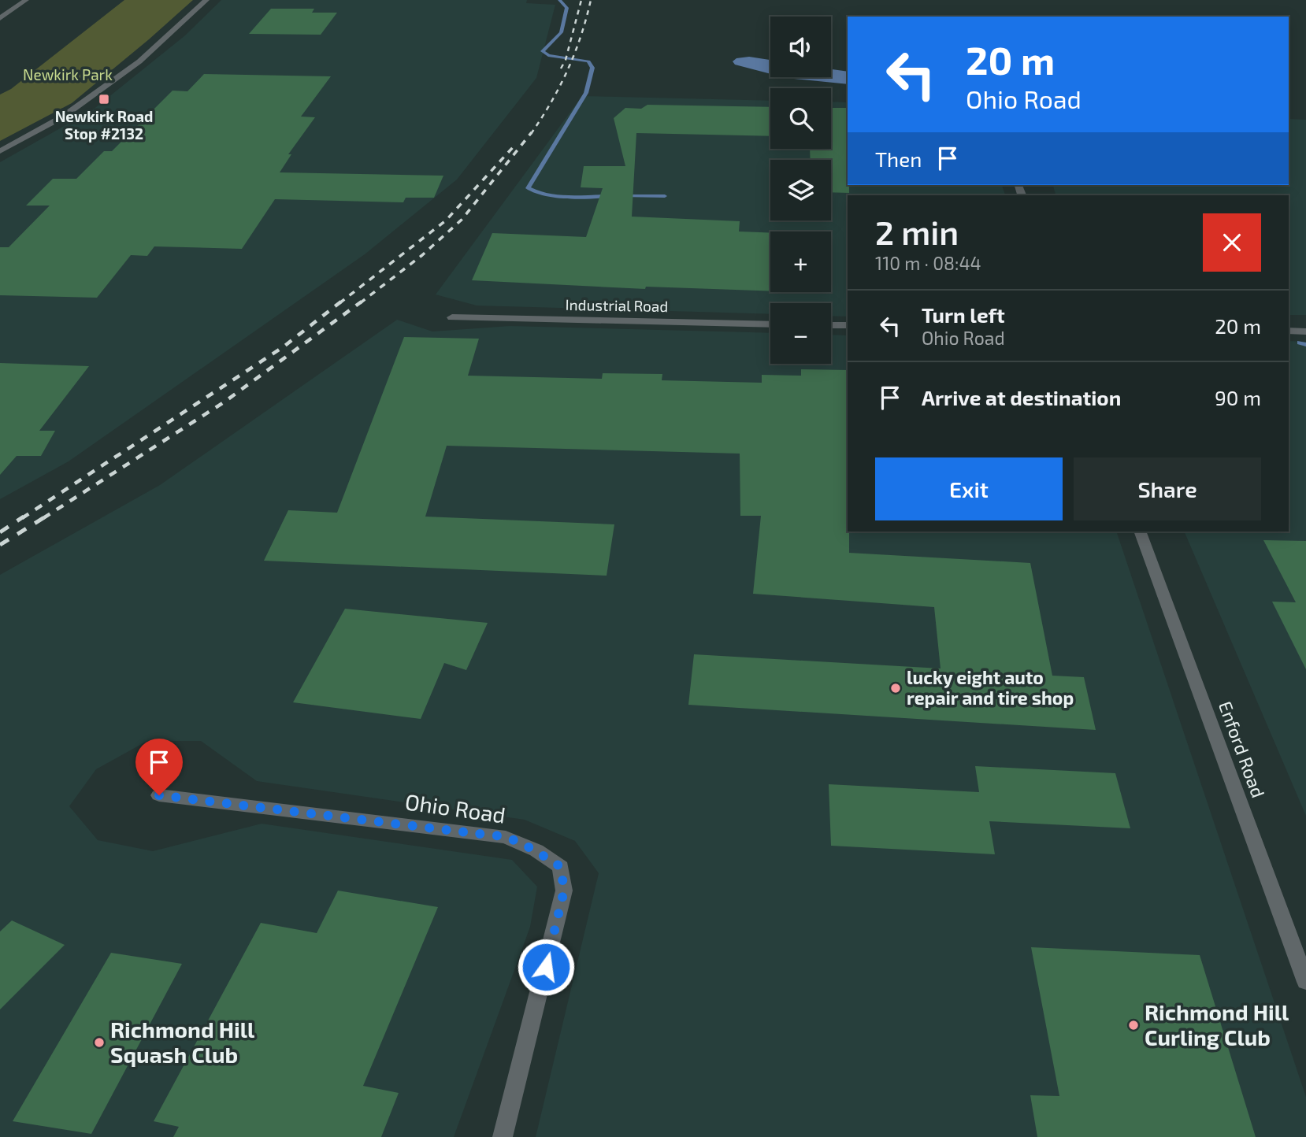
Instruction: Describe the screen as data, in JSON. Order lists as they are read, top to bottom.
{
  "streets": {
    "street": ["Industrial Road", "Enford Road", "Ohio Road"]
  },
  "parks": ["Newkirk Park"],
  "places": {
    "transit": ["Newkirk Road Stop #2132"],
    "other": ["lucky eight auto repair and tire shop", "Richmond Hill Curling Club", "Richmond Hill Squash Club"]
  },
  "page": {
    "map_buttons": ["+", "−"],
    "turn": ["20 m", "Ohio Road"],
    "then": "Then",
    "heading": ["2 min", "110 m · 08:44"],
    "list": [
      {
        "name": "Turn left",
        "note": "Ohio Road",
        "value": "20 m"
      },
      {
        "name": "Arrive at destination",
        "value": "90 m"
      }
    ],
    "buttons": ["Exit", "Share"]
  }
}
